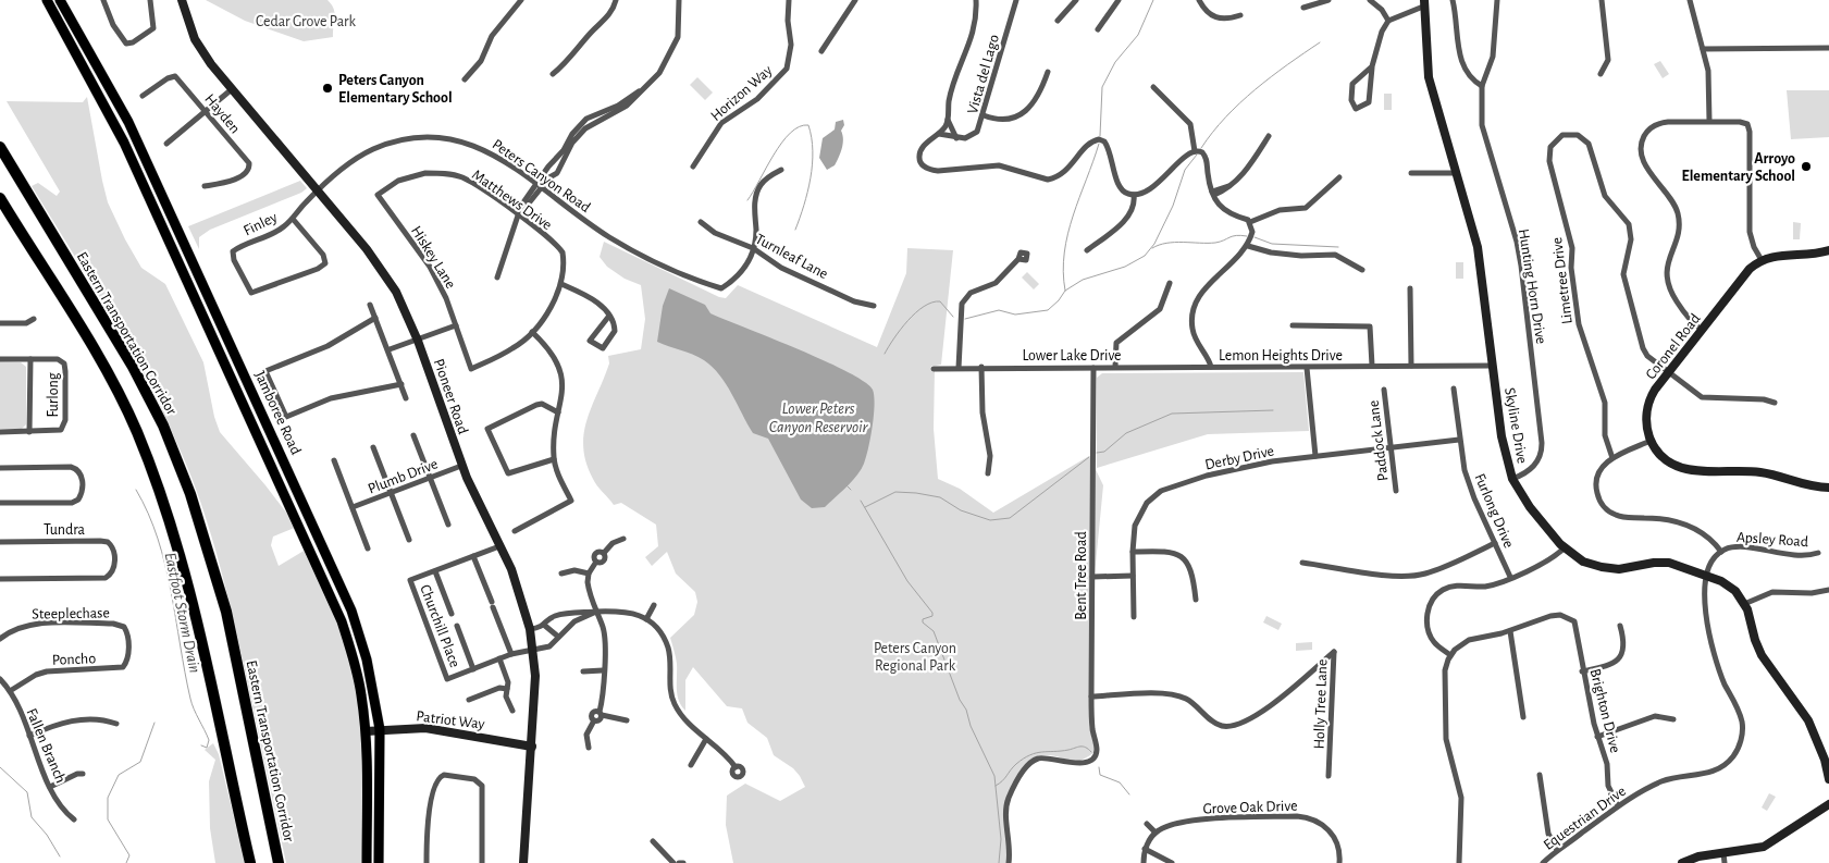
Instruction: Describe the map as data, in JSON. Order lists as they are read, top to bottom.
{
  "streets": {
    "highway": ["Eastern Transportation Corridor"],
    "main road": ["Jamboree Road"],
    "street": [
      "Vista del Lago",
      "Horizon Way",
      "Hayden",
      "Peters Canyon Road",
      "Matthews Drive",
      "Finley",
      "Turnleaf Lane",
      "Hiskey Lane",
      "Limetree Drive",
      "Hunting Horn Drive",
      "Coronel Road",
      "Lower Lake Drive",
      "Lemon Heights Drive",
      "Furlong",
      "Pioneer Road",
      "Skyline Drive",
      "Paddock Lane",
      "Derby Drive",
      "Plumb Drive",
      "Furlong Drive",
      "Tundra",
      "Apsley Road",
      "Bent Tree Road",
      "Steeplechase",
      "Churchill Place",
      "Poncho",
      "Holly Tree Lane",
      "Brighton Drive",
      "Patriot Way",
      "Fallen Branch",
      "Grove Oak Drive",
      "Equestrian Drive"
    ]
  },
  "crossings": [
    ["Peters Canyon Road", "Finley"],
    ["Peters Canyon Road", "Turnleaf Lane"],
    ["Peters Canyon Road", "Pioneer Road"],
    ["Matthews Drive", "Hiskey Lane"],
    ["Finley", "Pioneer Road"],
    ["Limetree Drive", "Coronel Road"],
    ["Hunting Horn Drive", "Skyline Drive"],
    ["Lower Lake Drive", "Lemon Heights Drive"],
    ["Lower Lake Drive", "Bent Tree Road"],
    ["Lemon Heights Drive", "Skyline Drive"],
    ["Pioneer Road", "Plumb Drive"],
    ["Pioneer Road", "Patriot Way"],
    ["Jamboree Road", "Patriot Way"],
    ["Skyline Drive", "Apsley Road"],
    ["Skyline Drive", "Equestrian Drive"],
    ["Paddock Lane", "Derby Drive"],
    ["Derby Drive", "Furlong Drive"],
    ["Apsley Road", "Equestrian Drive"],
    ["Bent Tree Road", "Holly Tree Lane"],
    ["Steeplechase", "Poncho"],
    ["Poncho", "Fallen Branch"],
    ["Brighton Drive", "Equestrian Drive"]
  ],
  "water": ["Lower Peters Canyon Reservoir", "Eastfoot Storm Drain"],
  "parks": ["Cedar Grove Park", "Peters Canyon Regional Park"],
  "places": ["Peters Canyon Elementary School", "Arroyo Elementary School"]
}
